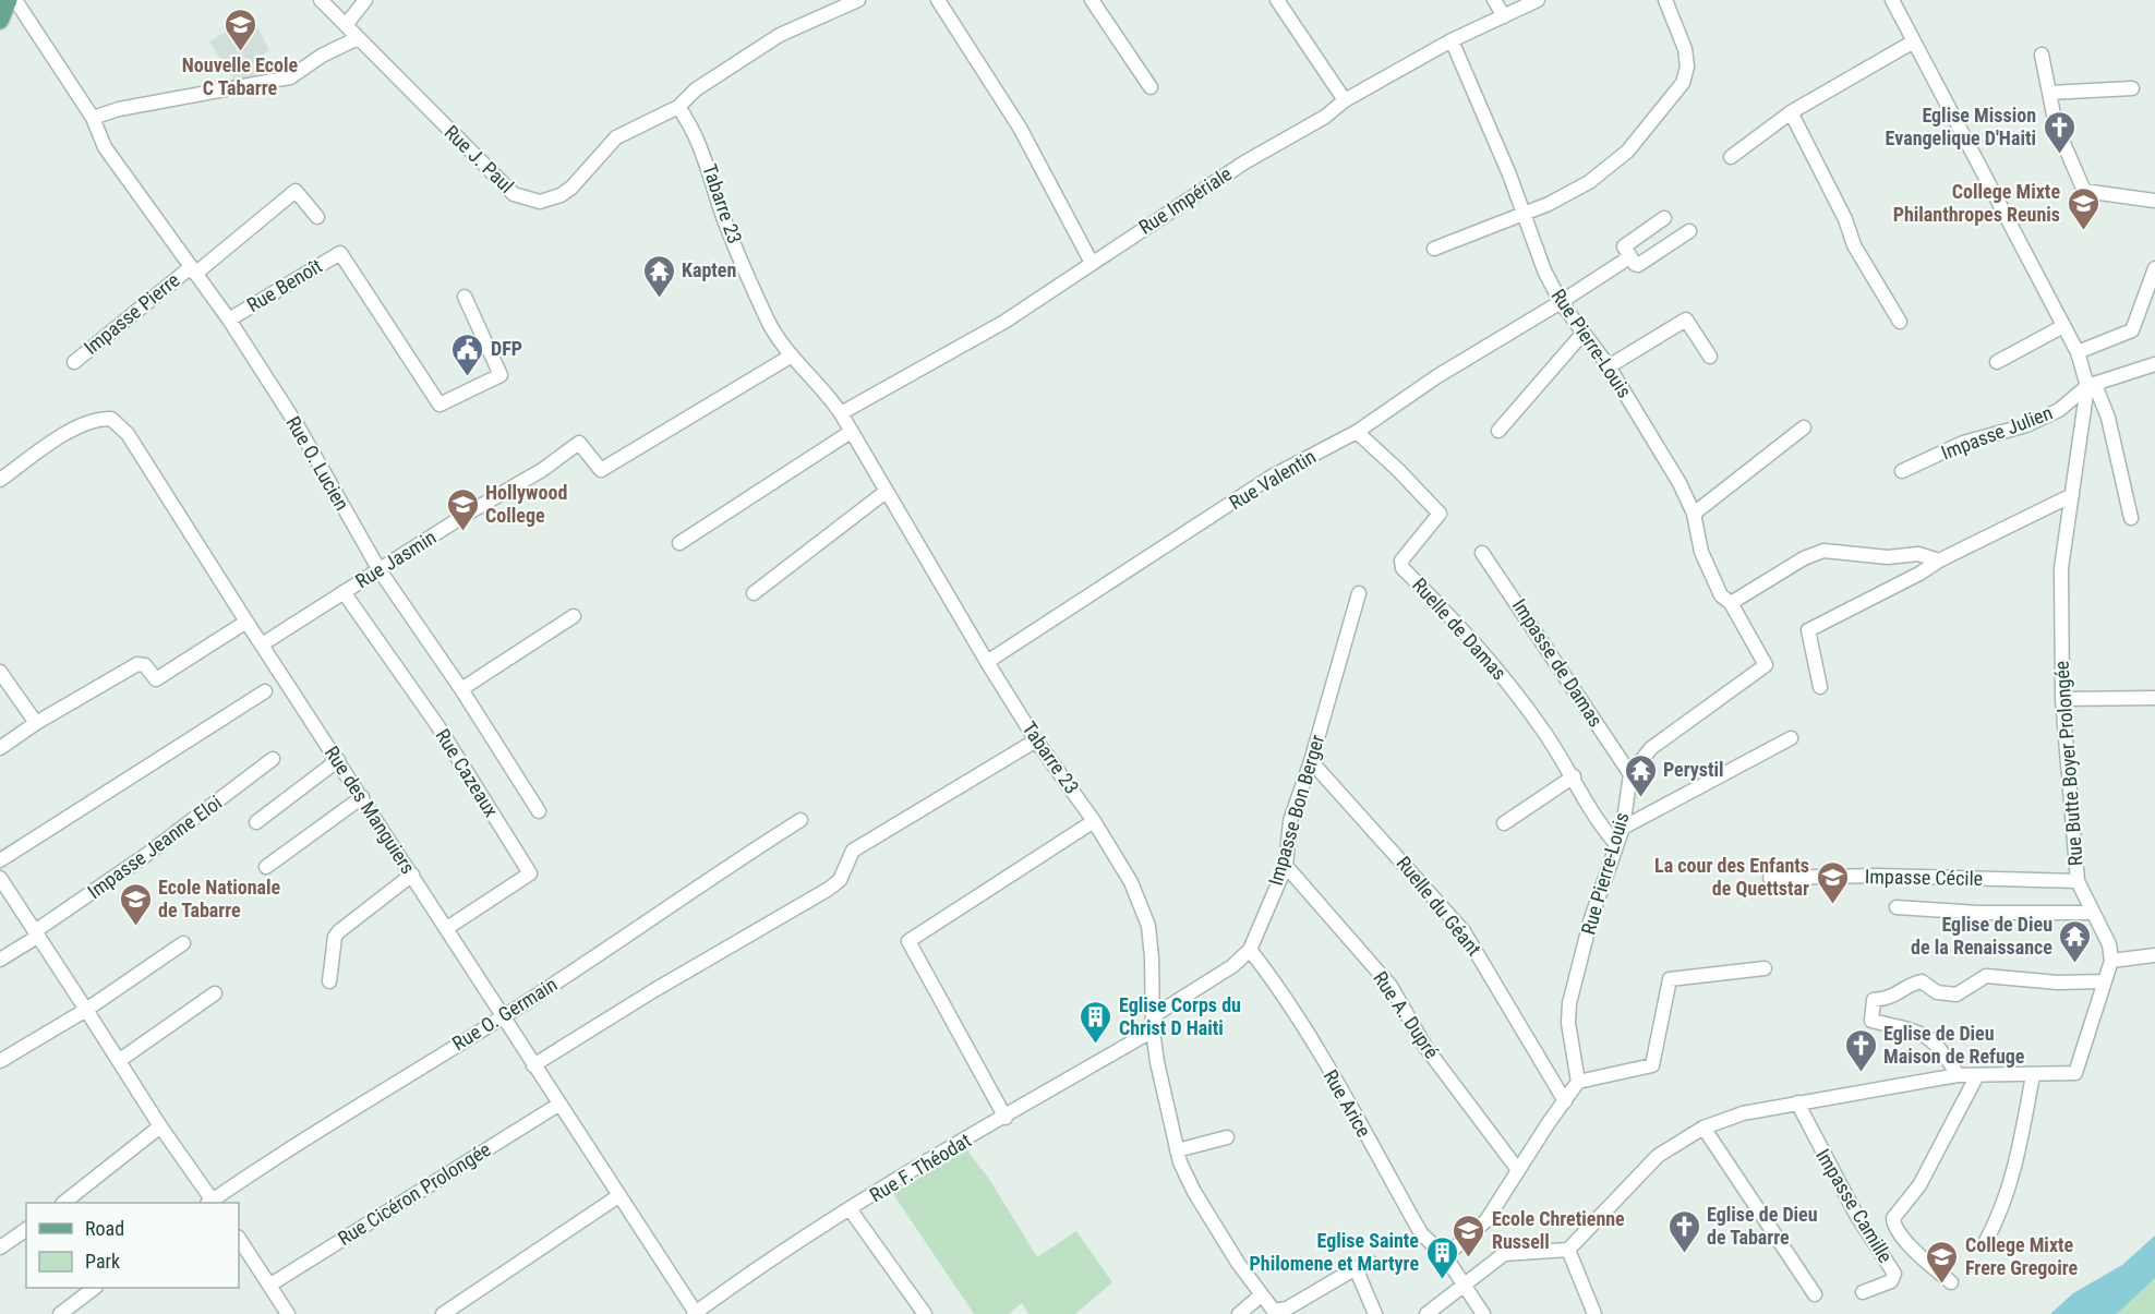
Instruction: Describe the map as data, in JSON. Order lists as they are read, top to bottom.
{
  "streets": {
    "street": [
      "Rue J. Paul",
      "Rue Impériale",
      "Tabarre 23",
      "Rue Benoît",
      "Impasse Pierre",
      "Rue Pierre-Louis",
      "Impasse Julien",
      "Rue O. Lucien",
      "Rue Valentin",
      "Rue Jasmin",
      "Ruelle de Damas",
      "Impasse de Damas",
      "Rue Butte Boyer Prolongée",
      "Rue Cazeaux",
      "Rue des Manguiers",
      "Impasse Bon Berger",
      "Impasse Jeanne Eloi",
      "Impasse Cécile",
      "Ruelle du Géant",
      "Rue O. Germain",
      "Rue A. Dupré",
      "Rue Arice",
      "Rue F. Théodat",
      "Rue Cicéron Prolongée",
      "Impasse Camille"
    ]
  },
  "crossings": [
    ["Rue J. Paul", "Tabarre 23"],
    ["Rue Impériale", "Tabarre 23"],
    ["Rue Impériale", "Rue Pierre-Louis"],
    ["Tabarre 23", "Rue Valentin"],
    ["Tabarre 23", "Rue Jasmin"],
    ["Tabarre 23", "Impasse Bon Berger"],
    ["Tabarre 23", "Rue F. Théodat"],
    ["Rue Benoît", "Rue O. Lucien"],
    ["Impasse Pierre", "Rue O. Lucien"],
    ["Rue Pierre-Louis", "Rue Valentin"],
    ["Rue Pierre-Louis", "Ruelle de Damas"],
    ["Rue Pierre-Louis", "Impasse de Damas"],
    ["Impasse Julien", "Rue Butte Boyer Prolongée"],
    ["Rue O. Lucien", "Rue Jasmin"],
    ["Rue Valentin", "Ruelle de Damas"],
    ["Rue Jasmin", "Rue Cazeaux"],
    ["Rue Jasmin", "Rue des Manguiers"],
    ["Rue Butte Boyer Prolongée", "Impasse Cécile"],
    ["Rue Cazeaux", "Rue des Manguiers"],
    ["Rue des Manguiers", "Rue O. Germain"],
    ["Rue des Manguiers", "Rue F. Théodat"],
    ["Rue des Manguiers", "Rue Cicéron Prolongée"],
    ["Impasse Bon Berger", "Ruelle du Géant"],
    ["Impasse Bon Berger", "Rue A. Dupré"],
    ["Impasse Bon Berger", "Rue Arice"]
  ],
  "places": {
    "school or university": [
      "Nouvelle Ecole C Tabarre",
      "College Mixte Philanthropes Reunis",
      "Hollywood College",
      "La cour des Enfants de Quettstar",
      "Ecole Nationale de Tabarre",
      "Ecole Chretienne Russell",
      "College Mixte Frere Gregoire"
    ],
    "church": ["Eglise Mission Evangelique D'Haiti", "Eglise de Dieu Maison de Refuge", "Eglise de Dieu de Tabarre"],
    "temple": ["Kapten", "Perystil", "Eglise de Dieu de la Renaissance"],
    "public building": ["DFP"],
    "building": ["Eglise Corps du Christ D Haiti", "Eglise Sainte Philomene et Martyre"]
  },
  "legend": ["Road", "Park"]
}
